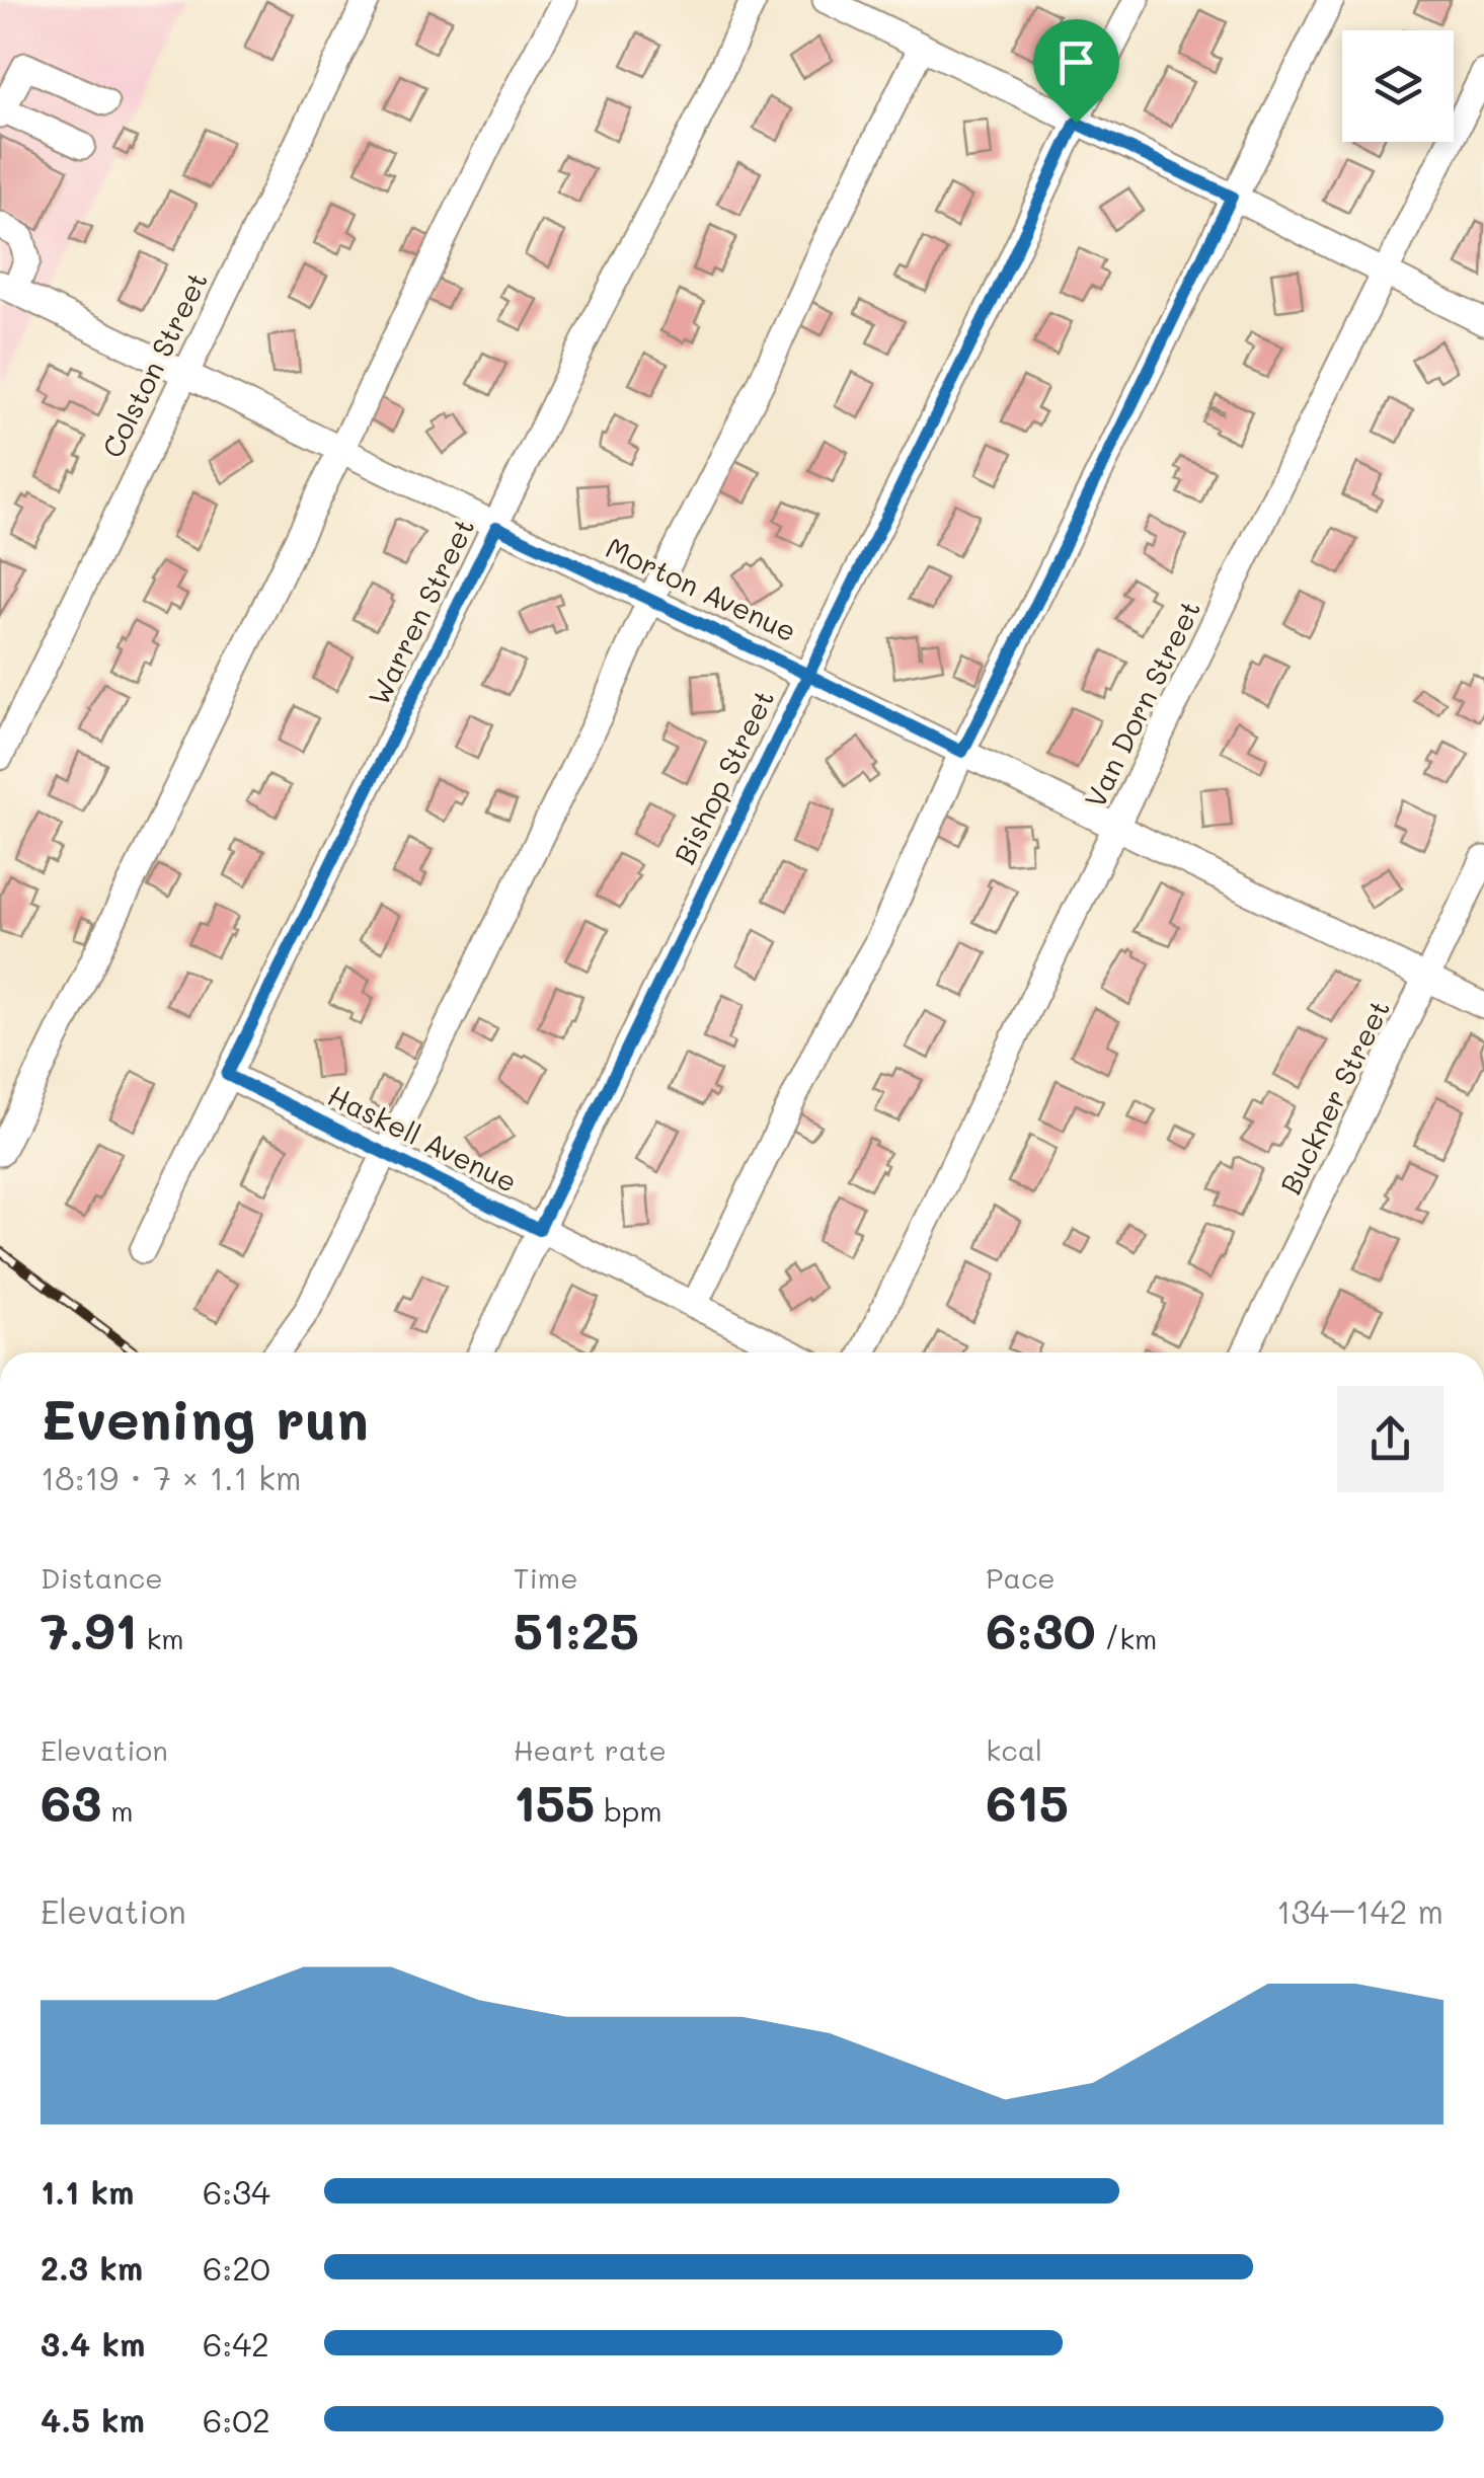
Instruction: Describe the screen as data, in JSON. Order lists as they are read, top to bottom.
{
  "streets": {
    "street": [
      "Colston Street",
      "Morton Avenue",
      "Warren Street",
      "Van Dorn Street",
      "Bishop Street",
      "Buckner Street",
      "Haskell Avenue"
    ]
  },
  "crossings": [
    ["Colston Street", "Morton Avenue"],
    ["Morton Avenue", "Warren Street"],
    ["Morton Avenue", "Van Dorn Street"],
    ["Morton Avenue", "Bishop Street"],
    ["Morton Avenue", "Buckner Street"],
    ["Warren Street", "Haskell Avenue"],
    ["Bishop Street", "Haskell Avenue"]
  ],
  "page": {
    "heading": ["Evening run", "18:19 · 7 × 1.1 km"],
    "stats": [
      ["Distance", "7.91 km"],
      ["Time", "51:25"],
      ["Pace", "6:30 /km"],
      ["Elevation", "63 m"],
      ["Heart rate", "155 bpm"],
      ["kcal", "615"]
    ],
    "chart": ["Elevation", "134–142 m"],
    "list": [
      {
        "name": "1.1 km",
        "note": "6:34"
      },
      {
        "name": "2.3 km",
        "note": "6:20"
      },
      {
        "name": "3.4 km",
        "note": "6:42"
      },
      {
        "name": "4.5 km",
        "note": "6:02"
      }
    ]
  }
}
